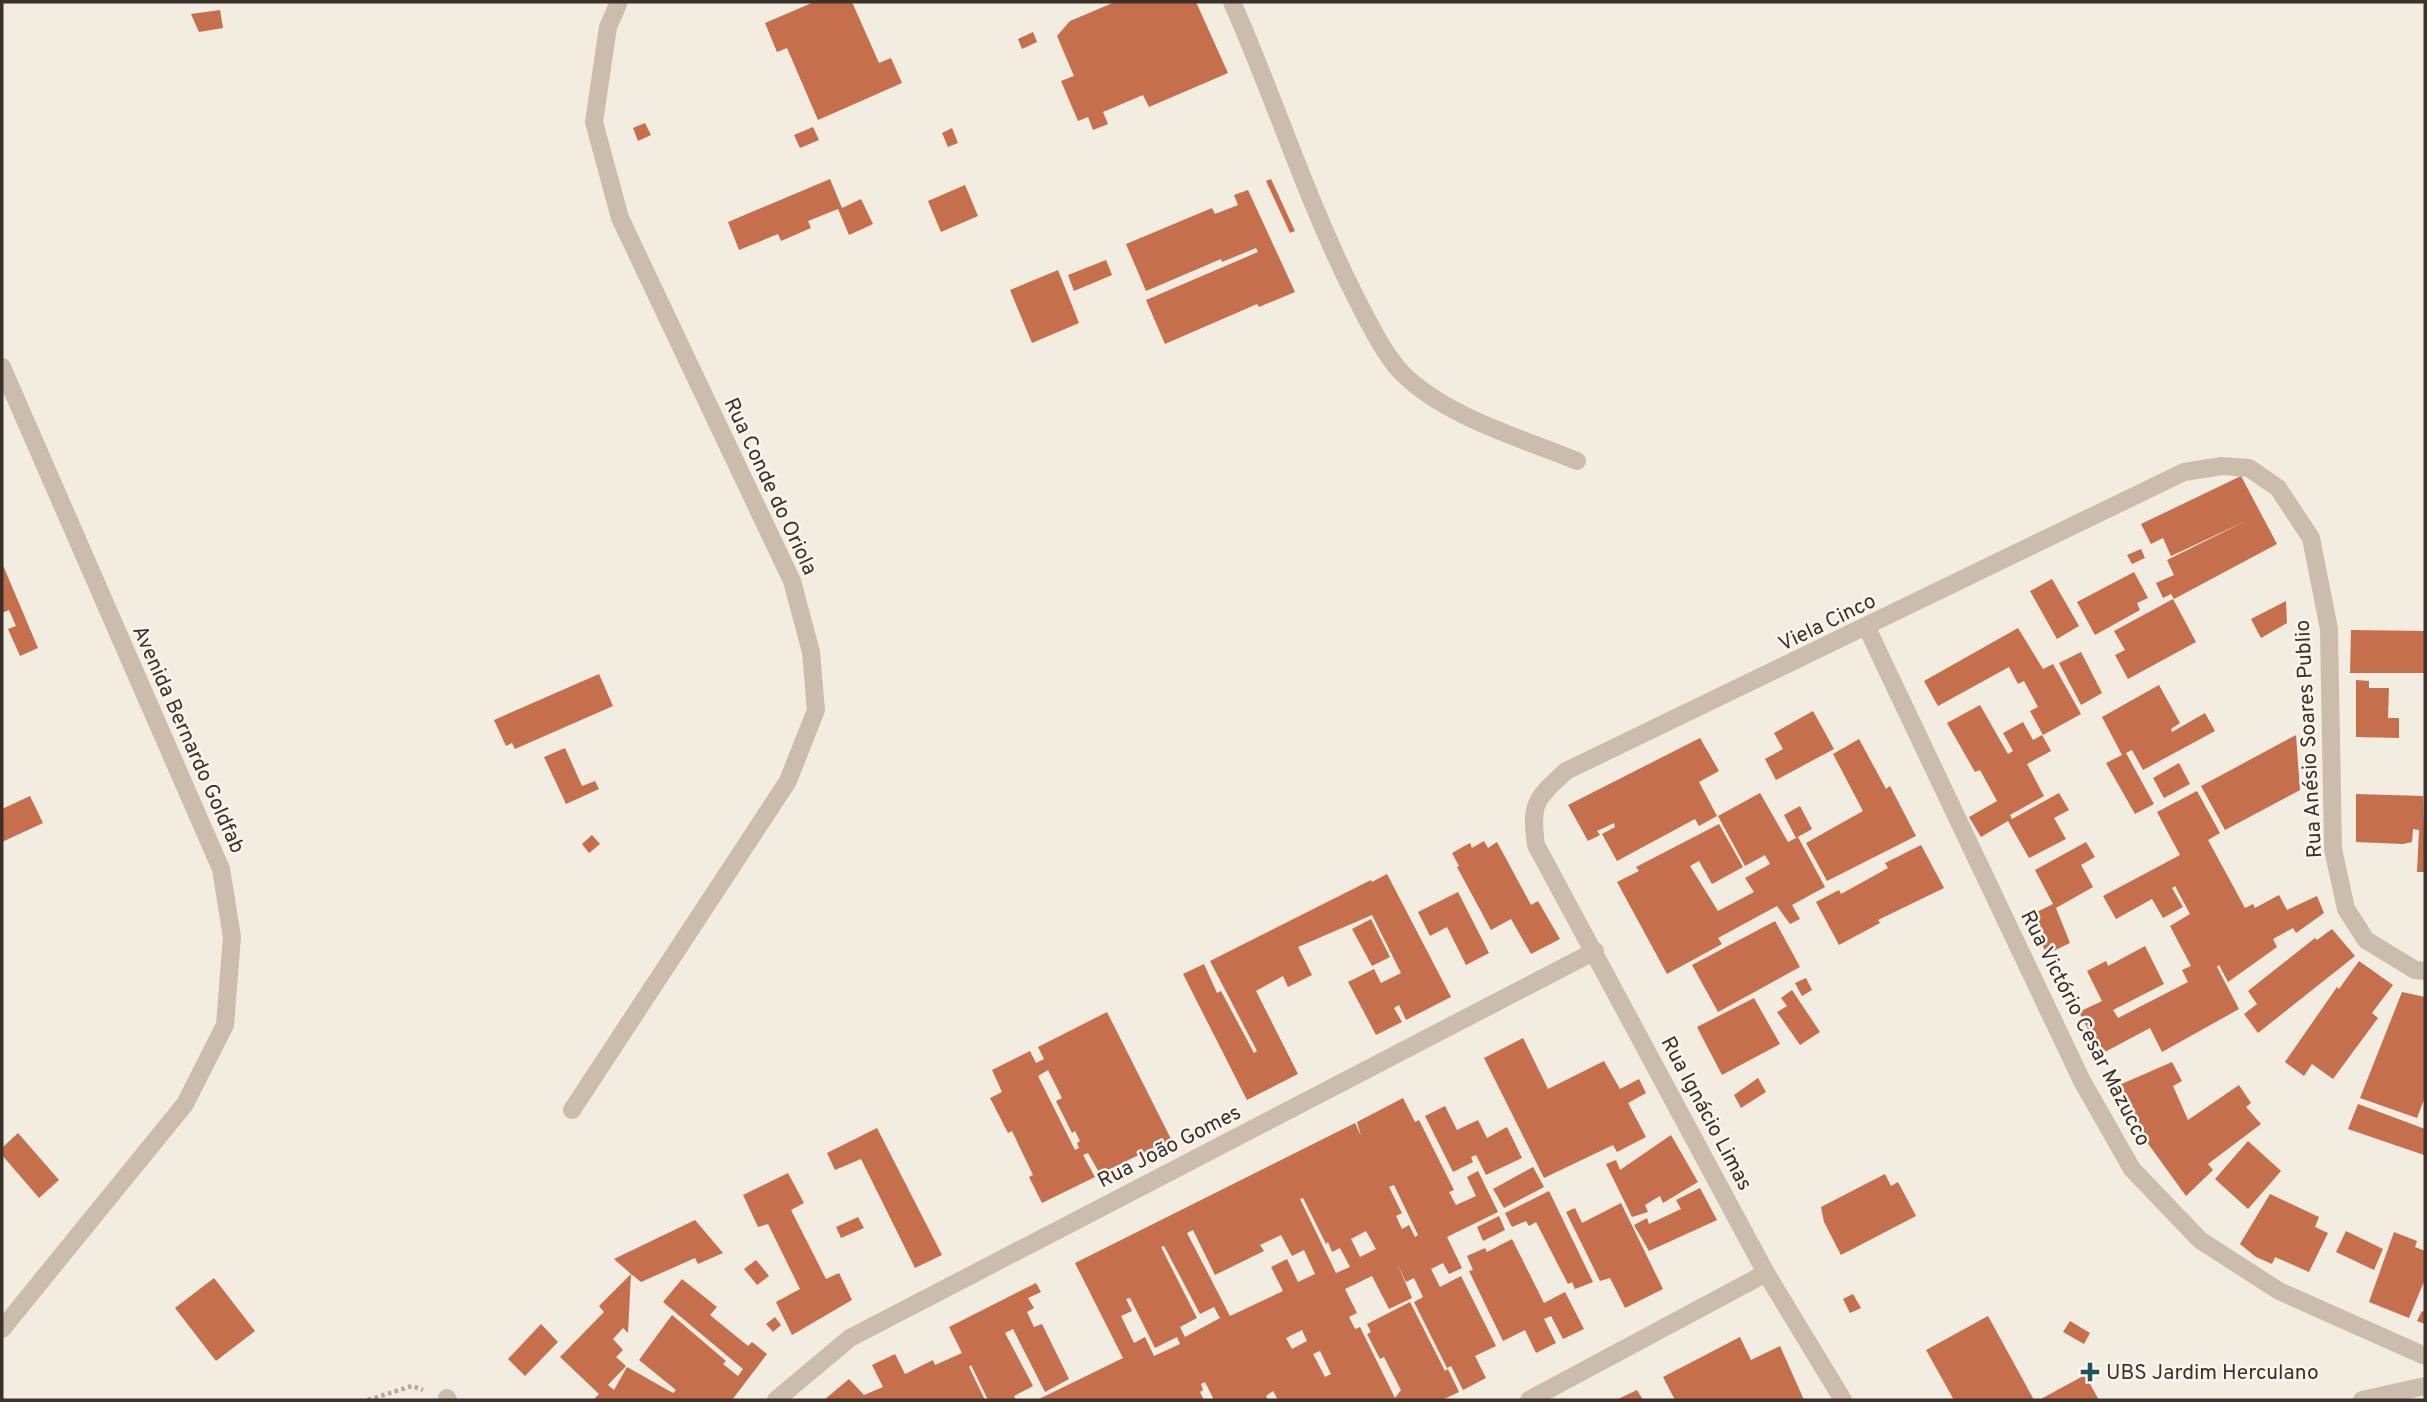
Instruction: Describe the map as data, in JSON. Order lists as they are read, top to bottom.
{
  "streets": {
    "street": [
      "Rua Conde do Oriola",
      "Viela Cinco",
      "Avenida Bernardo Goldfab",
      "Rua Anésio Soares Publio",
      "Rua Victório Cesar Mazucco",
      "Rua Ignácio Limas",
      "Rua João Gomes"
    ]
  },
  "crossings": [
    ["Viela Cinco", "Rua Anésio Soares Publio"],
    ["Viela Cinco", "Rua Victório Cesar Mazucco"],
    ["Viela Cinco", "Rua Ignácio Limas"],
    ["Rua Ignácio Limas", "Rua João Gomes"]
  ],
  "places": {
    "health": ["UBS Jardim Herculano"]
  }
}
